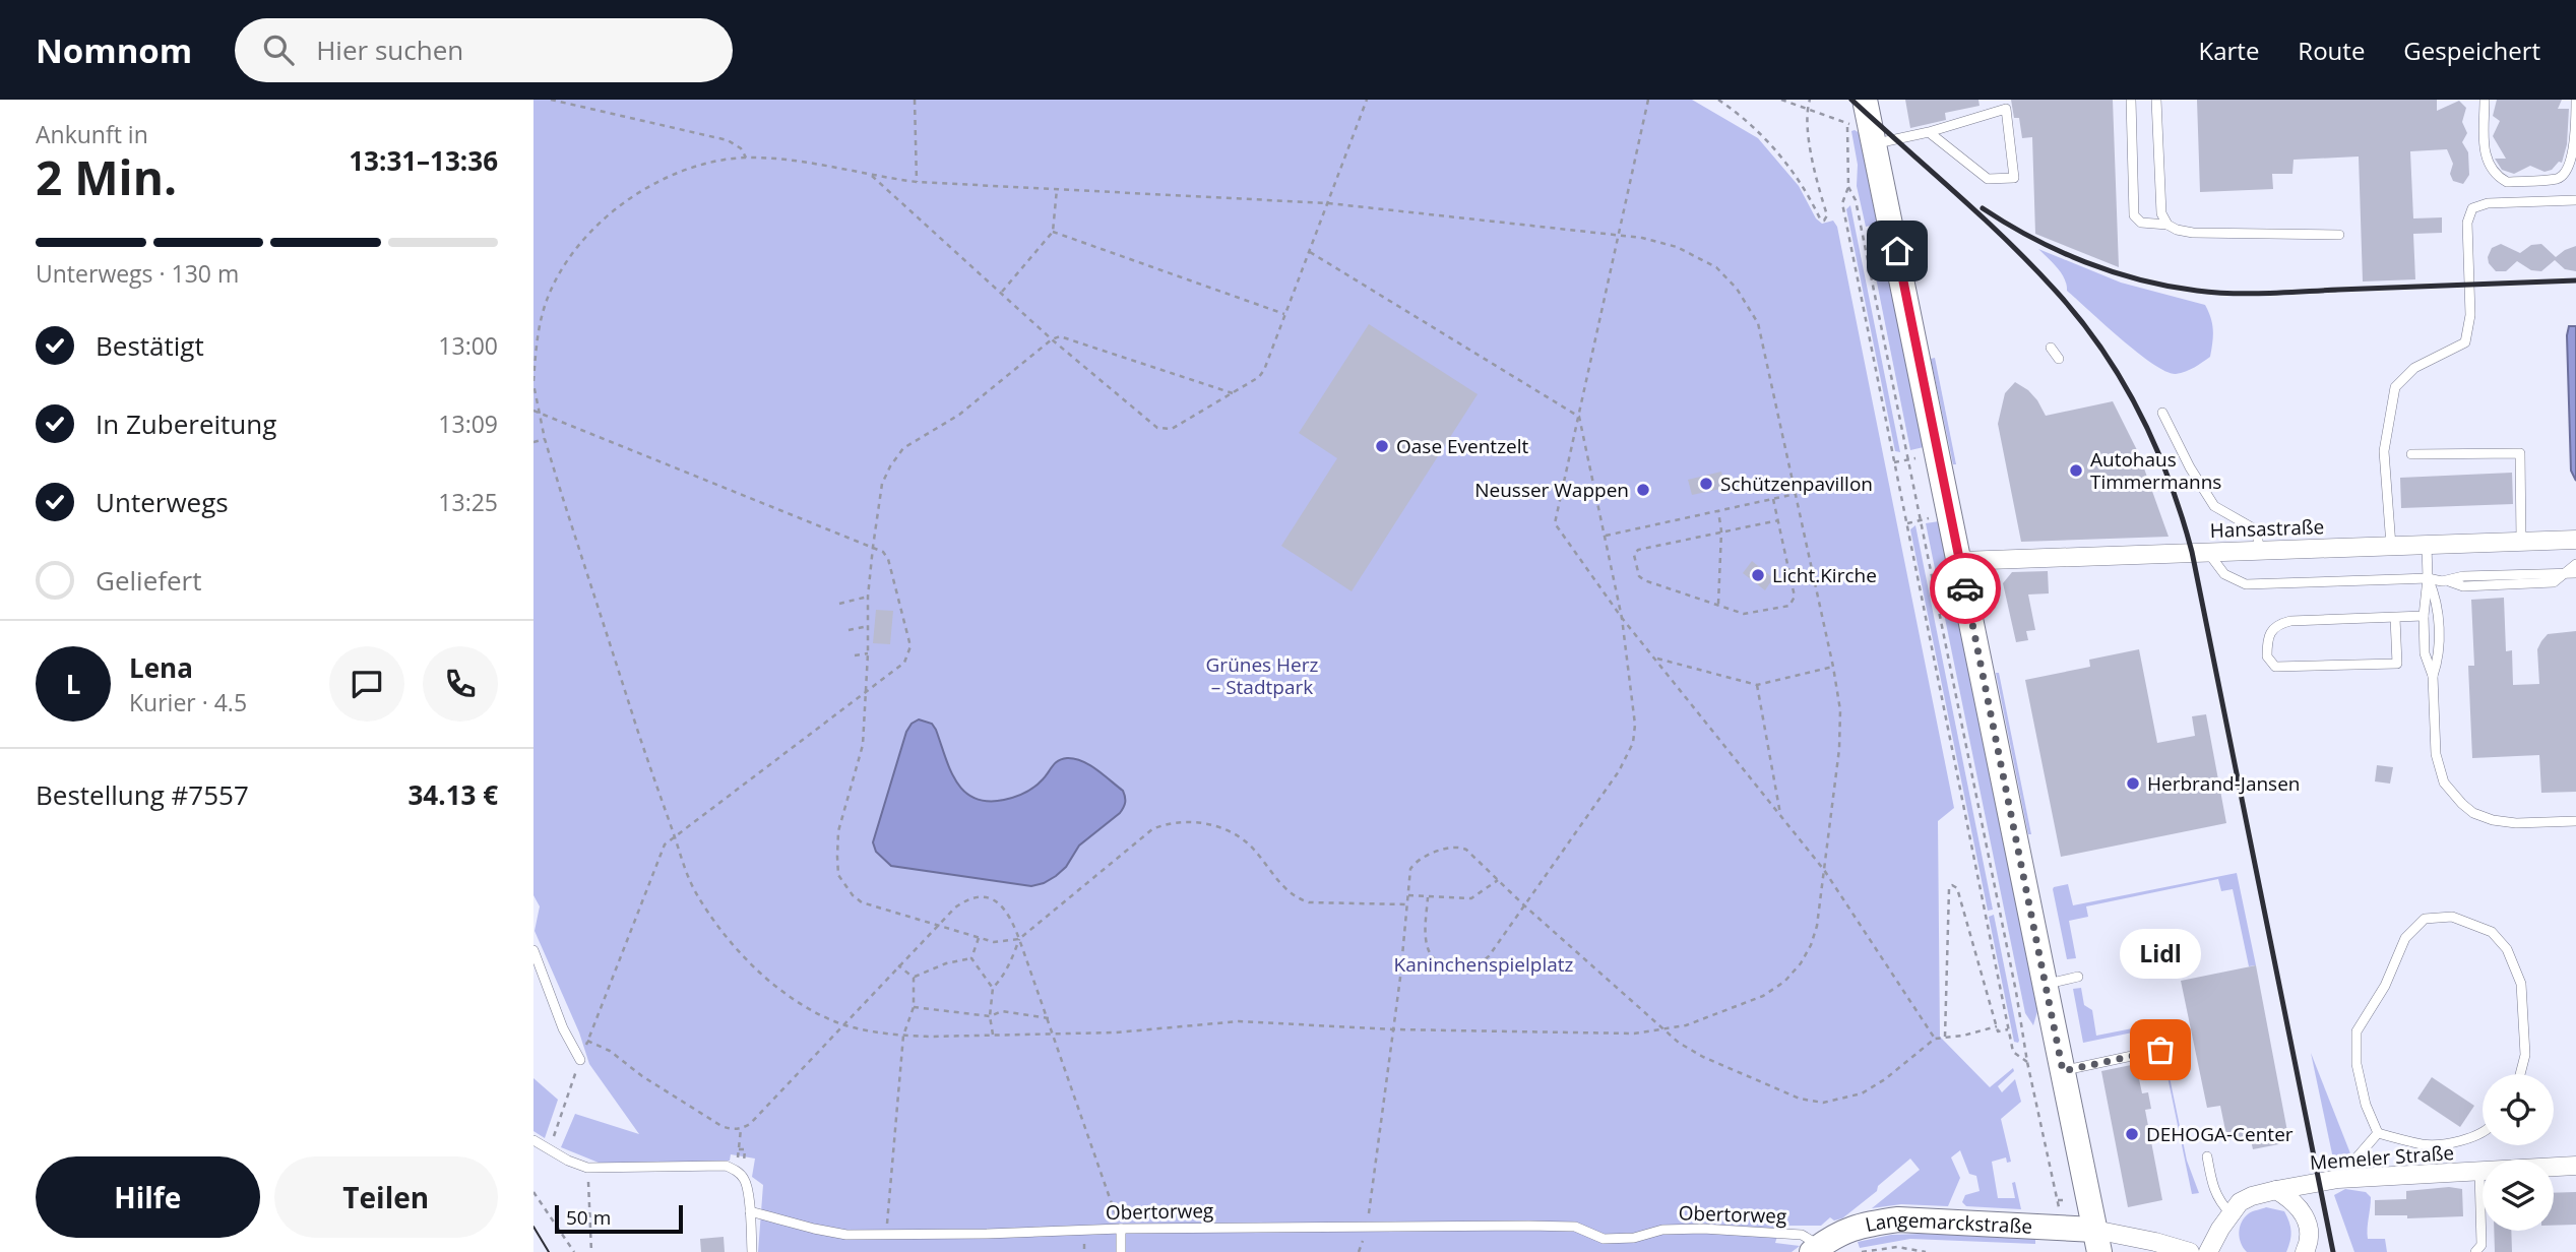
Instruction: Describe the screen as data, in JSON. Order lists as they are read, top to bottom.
{
  "streets": {
    "main road": ["Langemarckstraße"],
    "street": ["Hansastraße", "Memeler Straße"],
    "lane": ["Obertorweg"]
  },
  "crossings": [
    ["Obertorweg", "Langemarckstraße"]
  ],
  "parks": ["Grünes Herz – Stadtpark", "Kaninchenspielplatz"],
  "places": [
    "Oase Eventzelt",
    "Autohaus Timmermanns",
    "Schützenpavillon",
    "Neusser Wappen",
    "Licht.Kirche",
    "Herbrand-Jansen",
    "Lidl",
    "DEHOGA-Center"
  ],
  "scale_bar": "50 m",
  "page": {
    "header": "Nomnom",
    "search": "Hier suchen",
    "nav": ["Karte", "Route", "Gespeichert"],
    "heading": ["2 Min.", "Ankunft in", "13:31–13:36"],
    "panel": [
      "Lena",
      "Kurier · 4.5",
      "Bestellung #7557",
      "34.13 €"
    ],
    "bar": "Unterwegs · 130 m",
    "list": [
      ["Bestätigt", "13:00"],
      ["In Zubereitung", "13:09"],
      ["Unterwegs", "13:25"],
      "Geliefert"
    ],
    "round": "L",
    "bubble": "Lidl",
    "buttons": ["Hilfe", "Teilen"],
    "scale": "50 m"
  }
}
